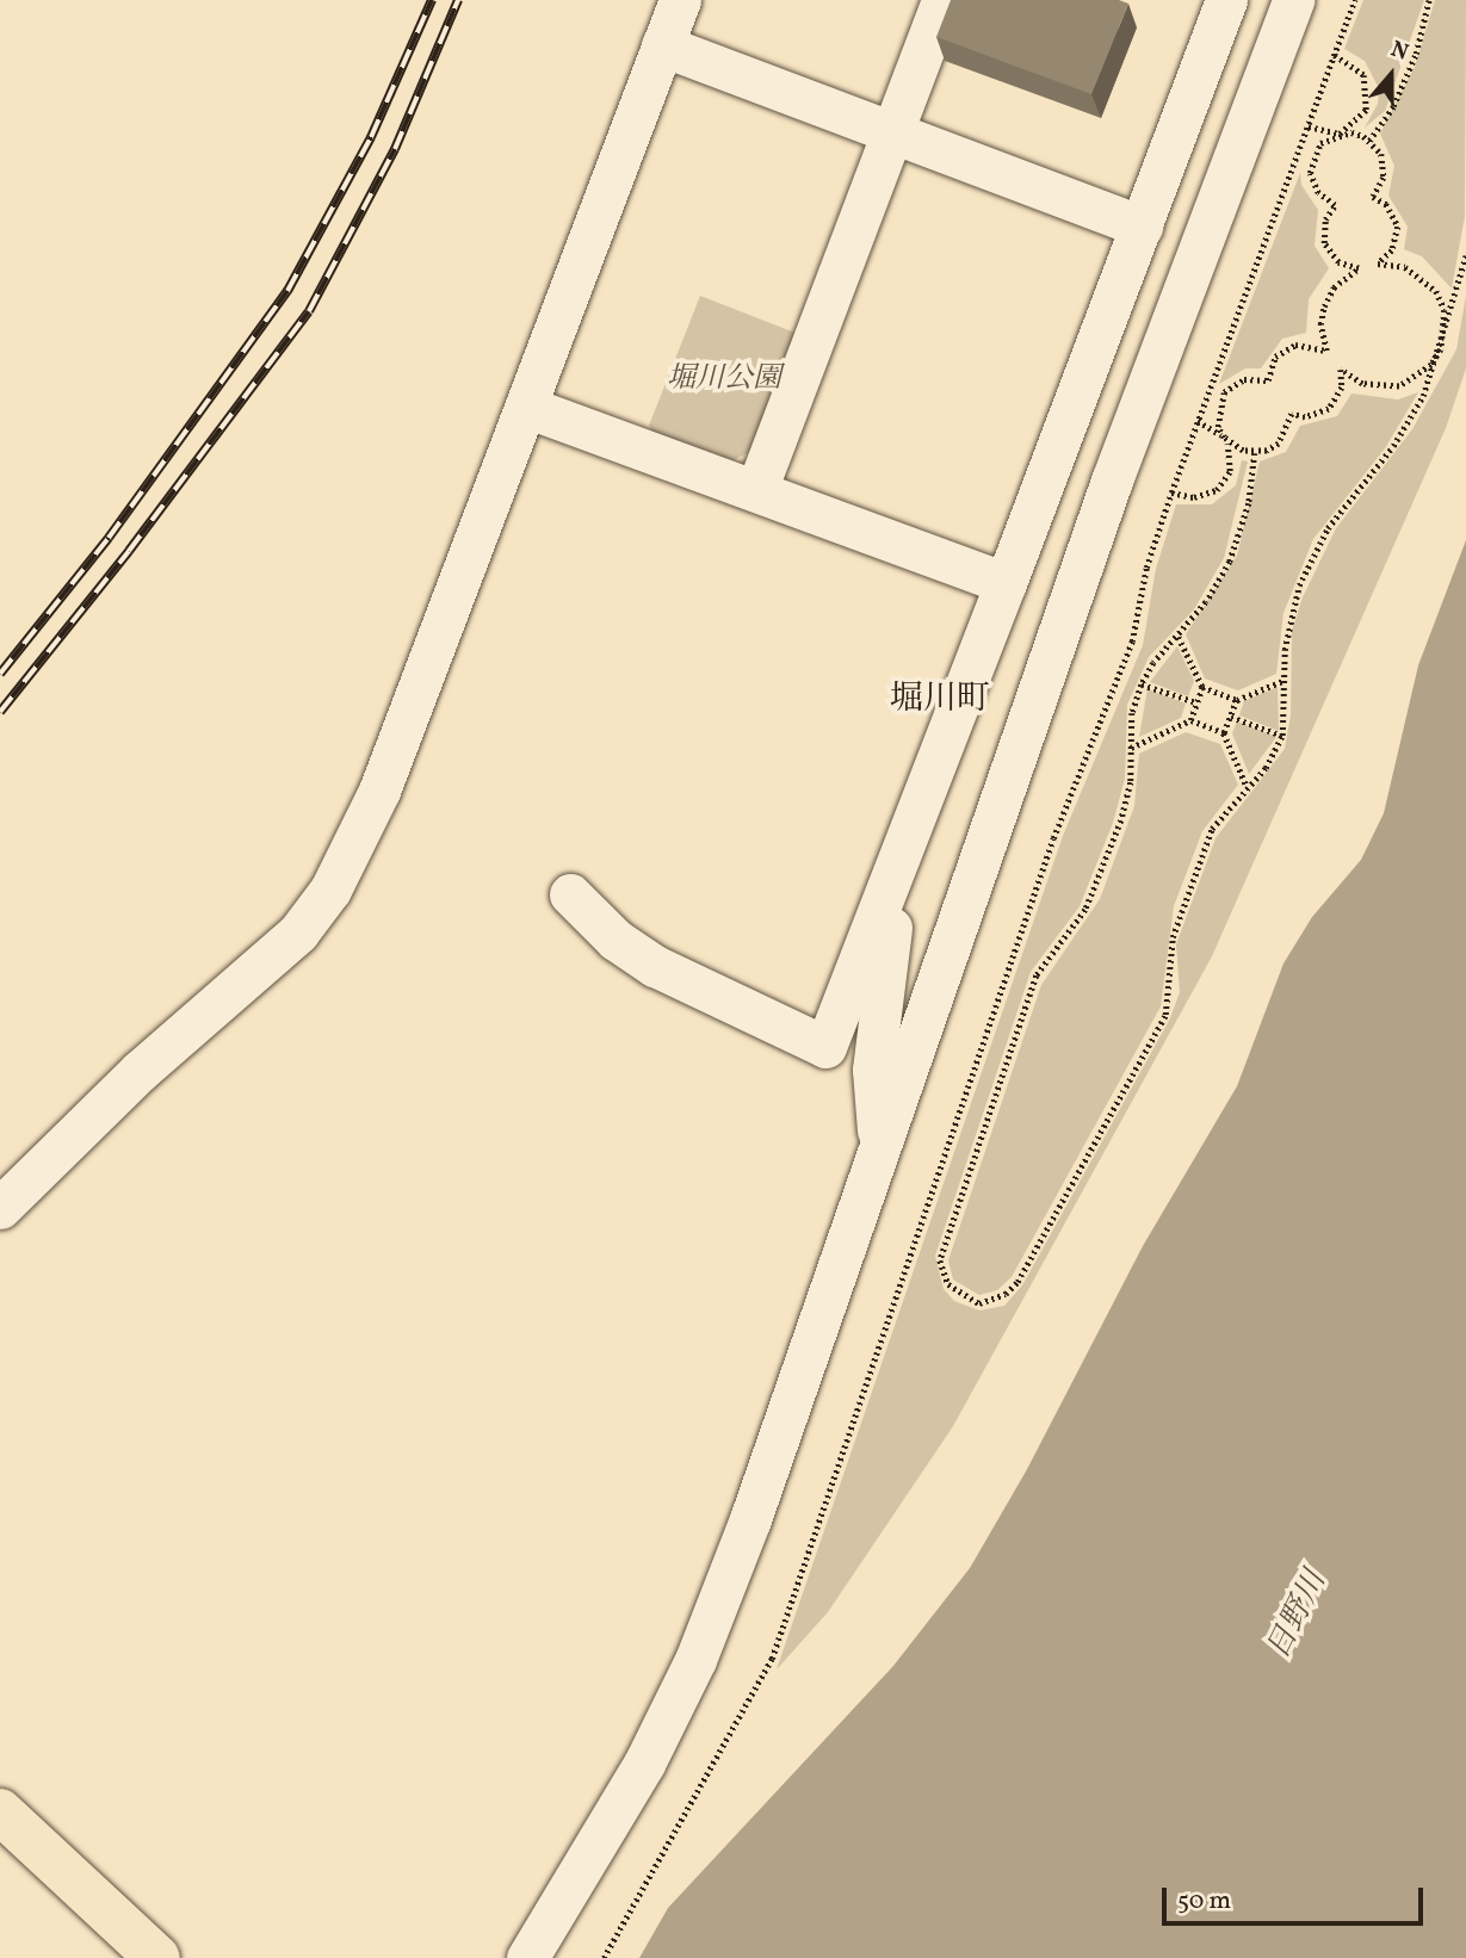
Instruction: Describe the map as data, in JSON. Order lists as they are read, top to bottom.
{
  "districts": ["堀川町"],
  "water": ["日野川"],
  "parks": ["堀川公園"],
  "scale_bar": "50 m",
  "north": "top"
}
